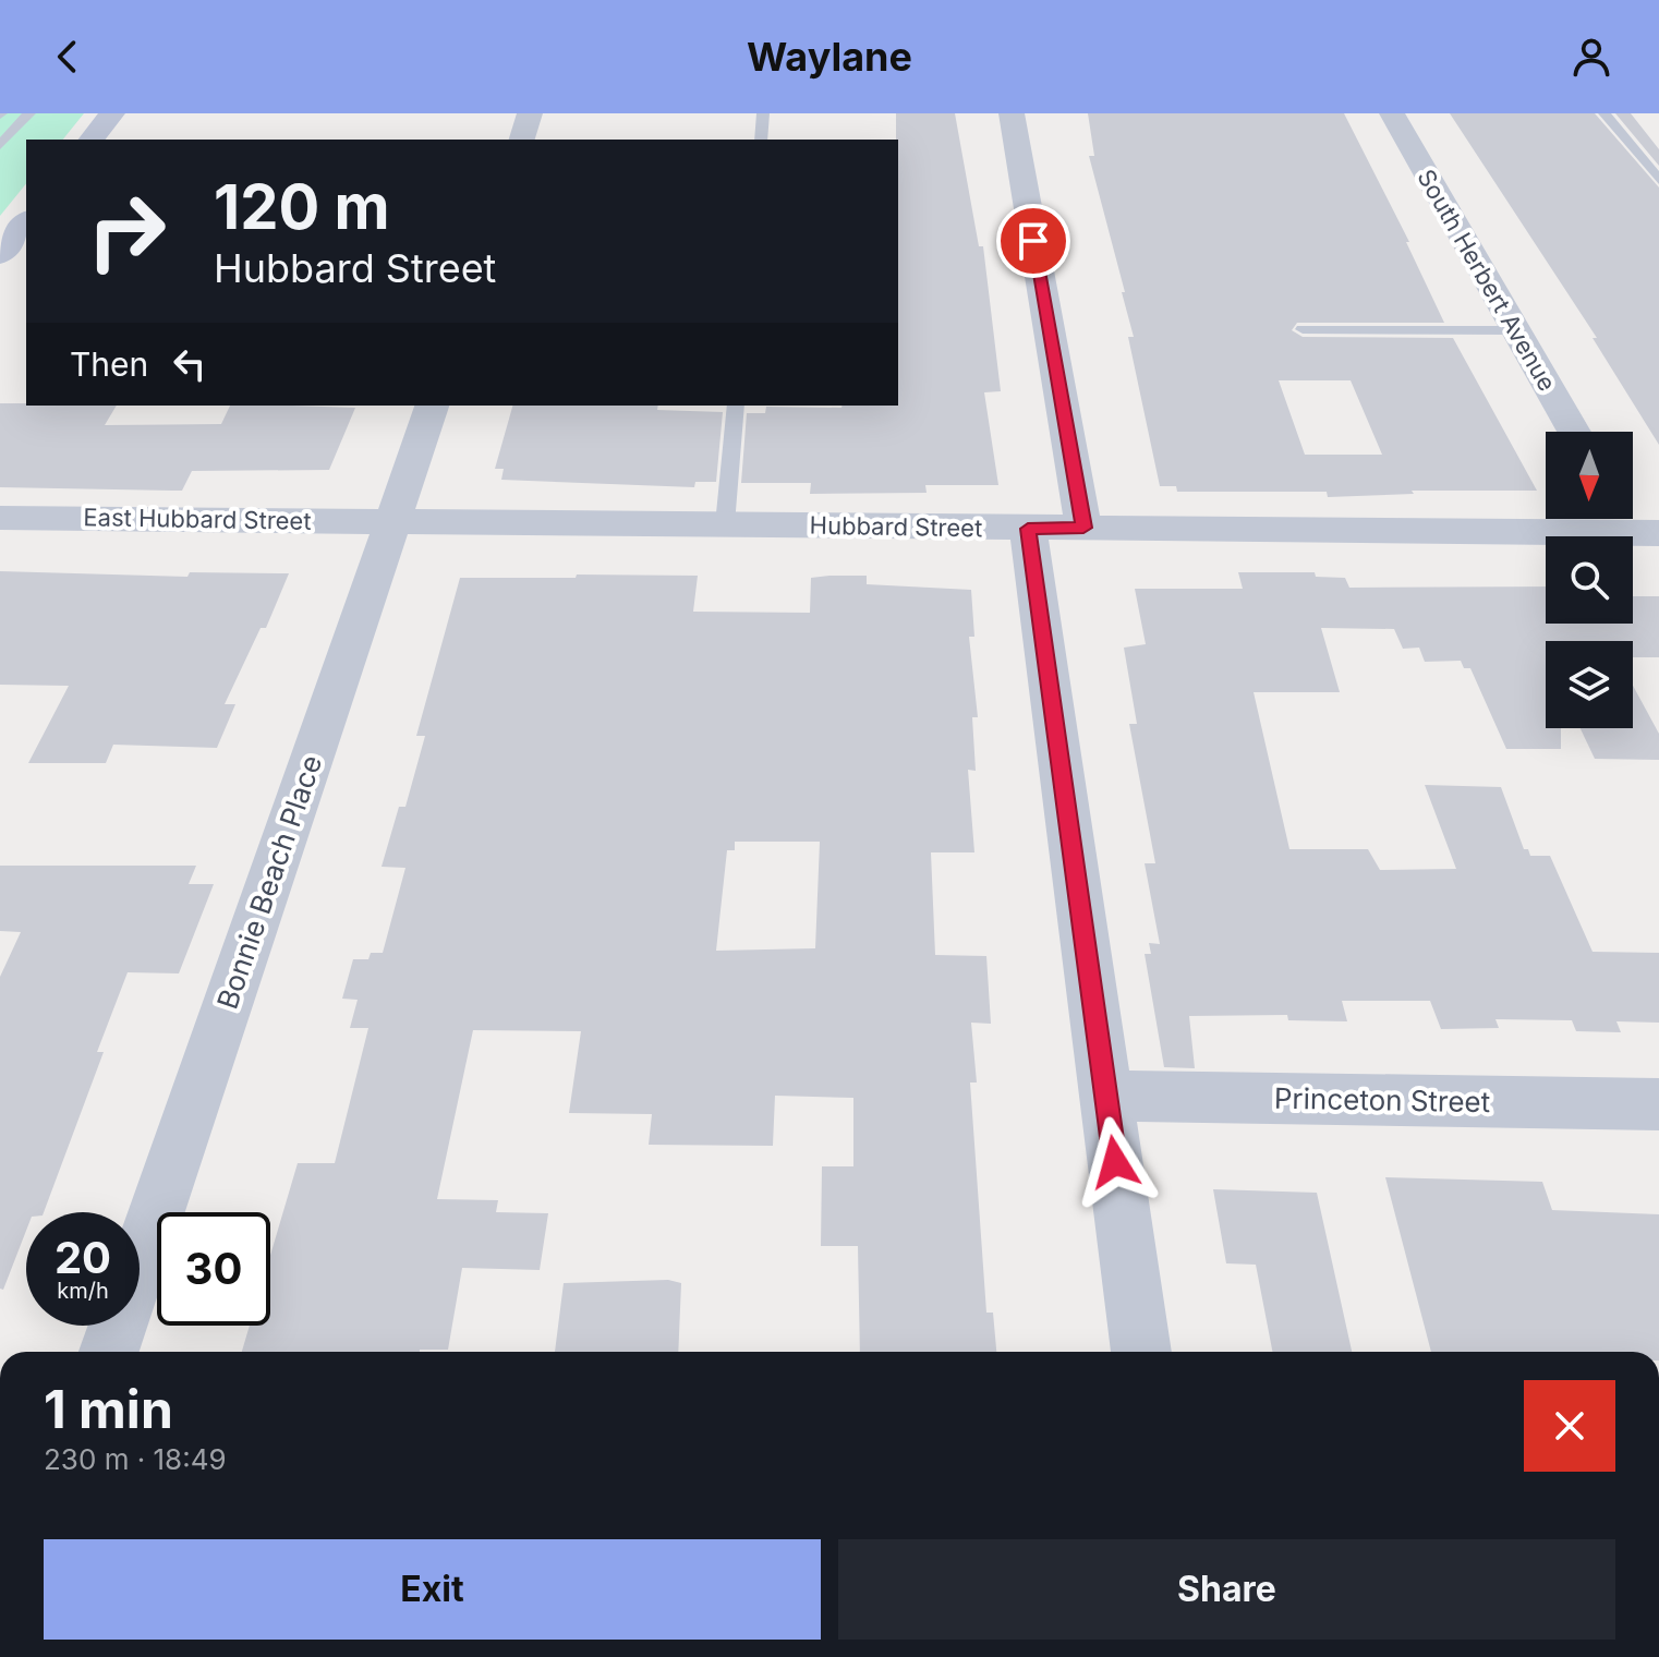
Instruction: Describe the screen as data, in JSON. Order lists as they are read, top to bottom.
{
  "streets": {
    "street": [
      "South Herbert Avenue",
      "East Hubbard Street",
      "Hubbard Street",
      "Bonnie Beach Place",
      "Princeton Street"
    ]
  },
  "crossings": [
    ["East Hubbard Street", "Hubbard Street"],
    ["East Hubbard Street", "Bonnie Beach Place"],
    ["Hubbard Street", "Bonnie Beach Place"]
  ],
  "north": "bottom",
  "page": {
    "header": "Waylane",
    "turn": ["120 m", "Hubbard Street"],
    "then": "Then",
    "speed": "20 km/h",
    "limit": "30",
    "heading": ["1 min", "230 m · 18:49"],
    "buttons": ["Exit", "Share"]
  }
}
